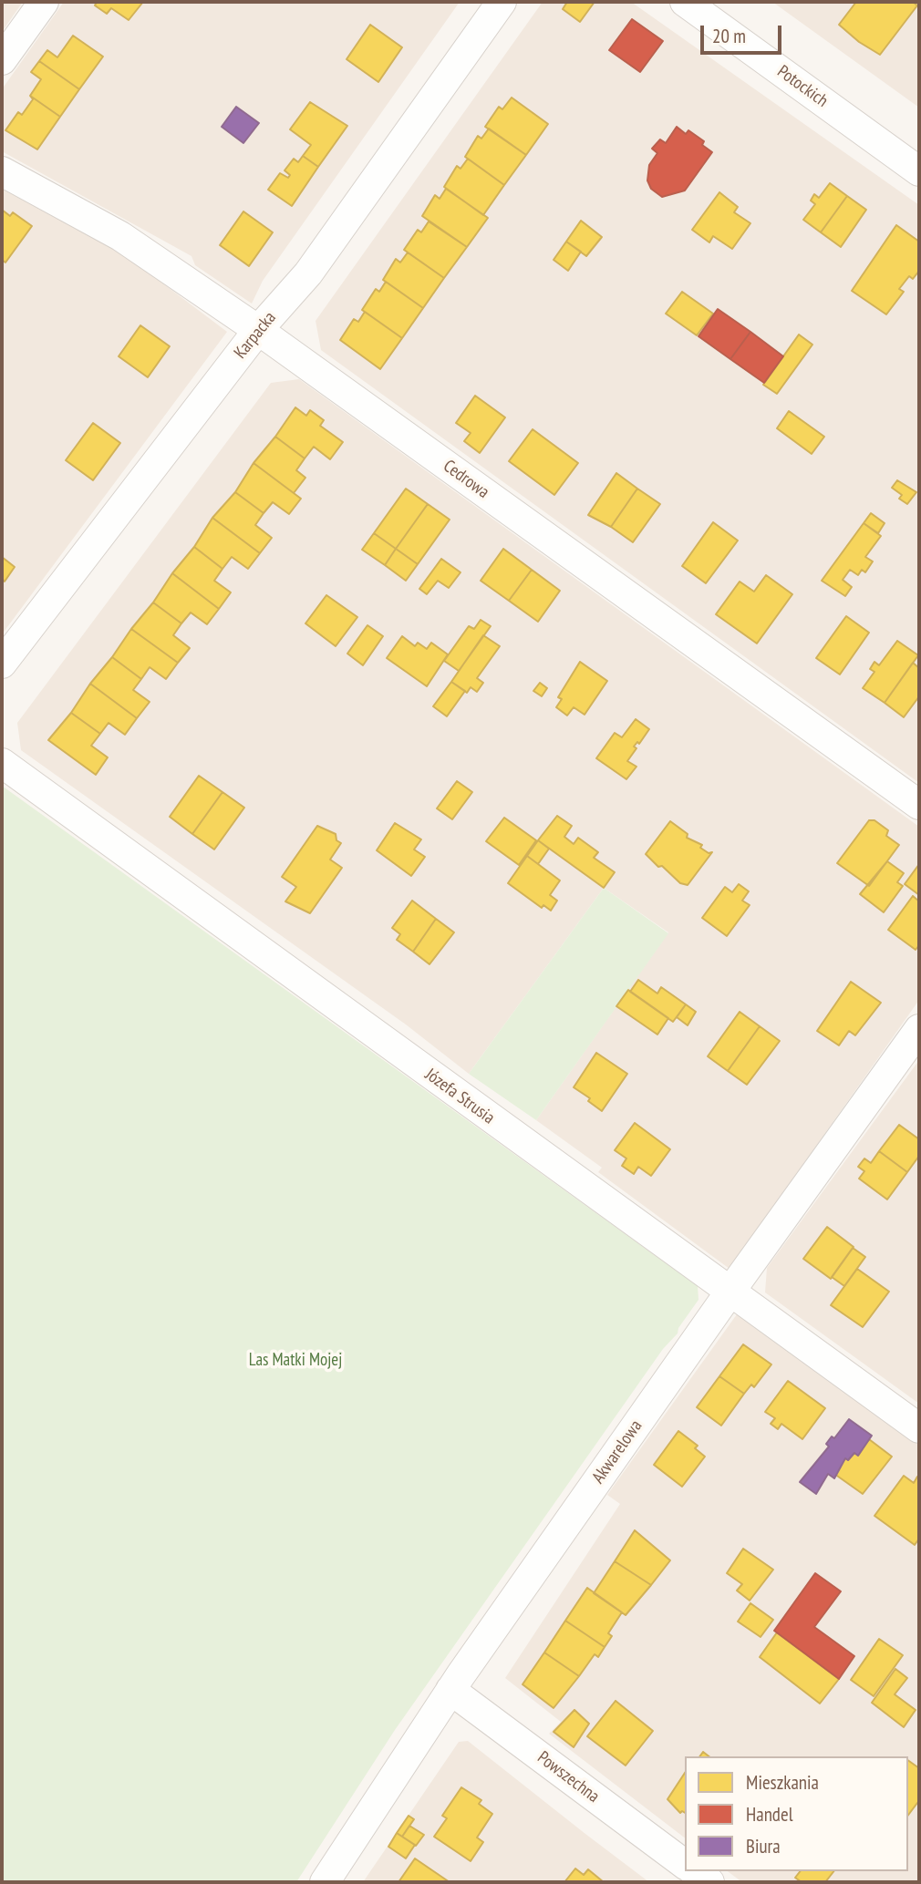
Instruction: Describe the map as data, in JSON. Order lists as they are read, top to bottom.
{
  "streets": {
    "street": [
      "Potockich",
      "Karpacka",
      "Cedrowa",
      "Józefa Strusia",
      "Akwarelowa",
      "Powszechna"
    ]
  },
  "crossings": [
    ["Karpacka", "Cedrowa"],
    ["Józefa Strusia", "Akwarelowa"],
    ["Akwarelowa", "Powszechna"]
  ],
  "parks": ["Las Matki Mojej"],
  "legend": ["Mieszkania", "Handel", "Biura"],
  "scale_bar": "20 m"
}
